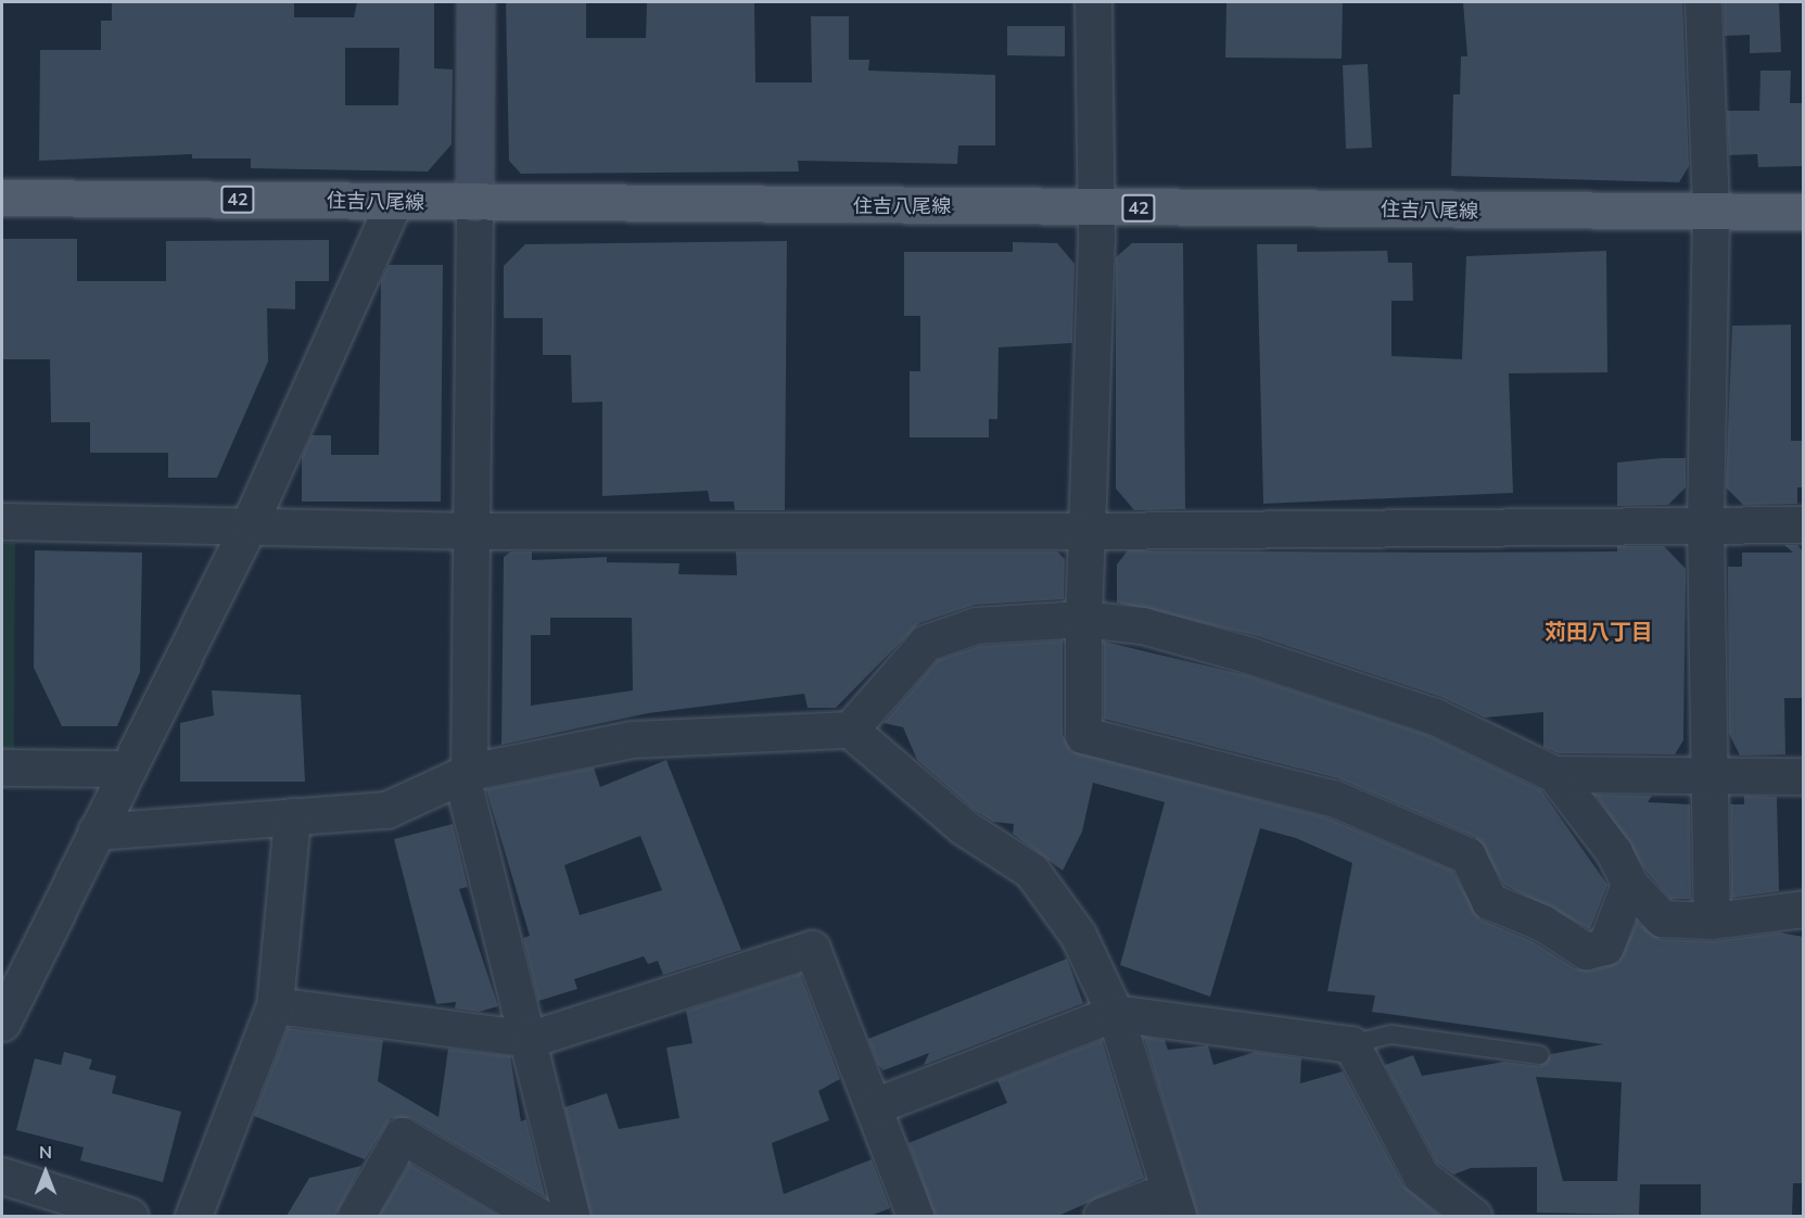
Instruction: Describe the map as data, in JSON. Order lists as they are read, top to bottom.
{
  "streets": {
    "main road": ["42", "住吉八尾線"]
  },
  "districts": ["苅田八丁目"],
  "north": "top"
}
